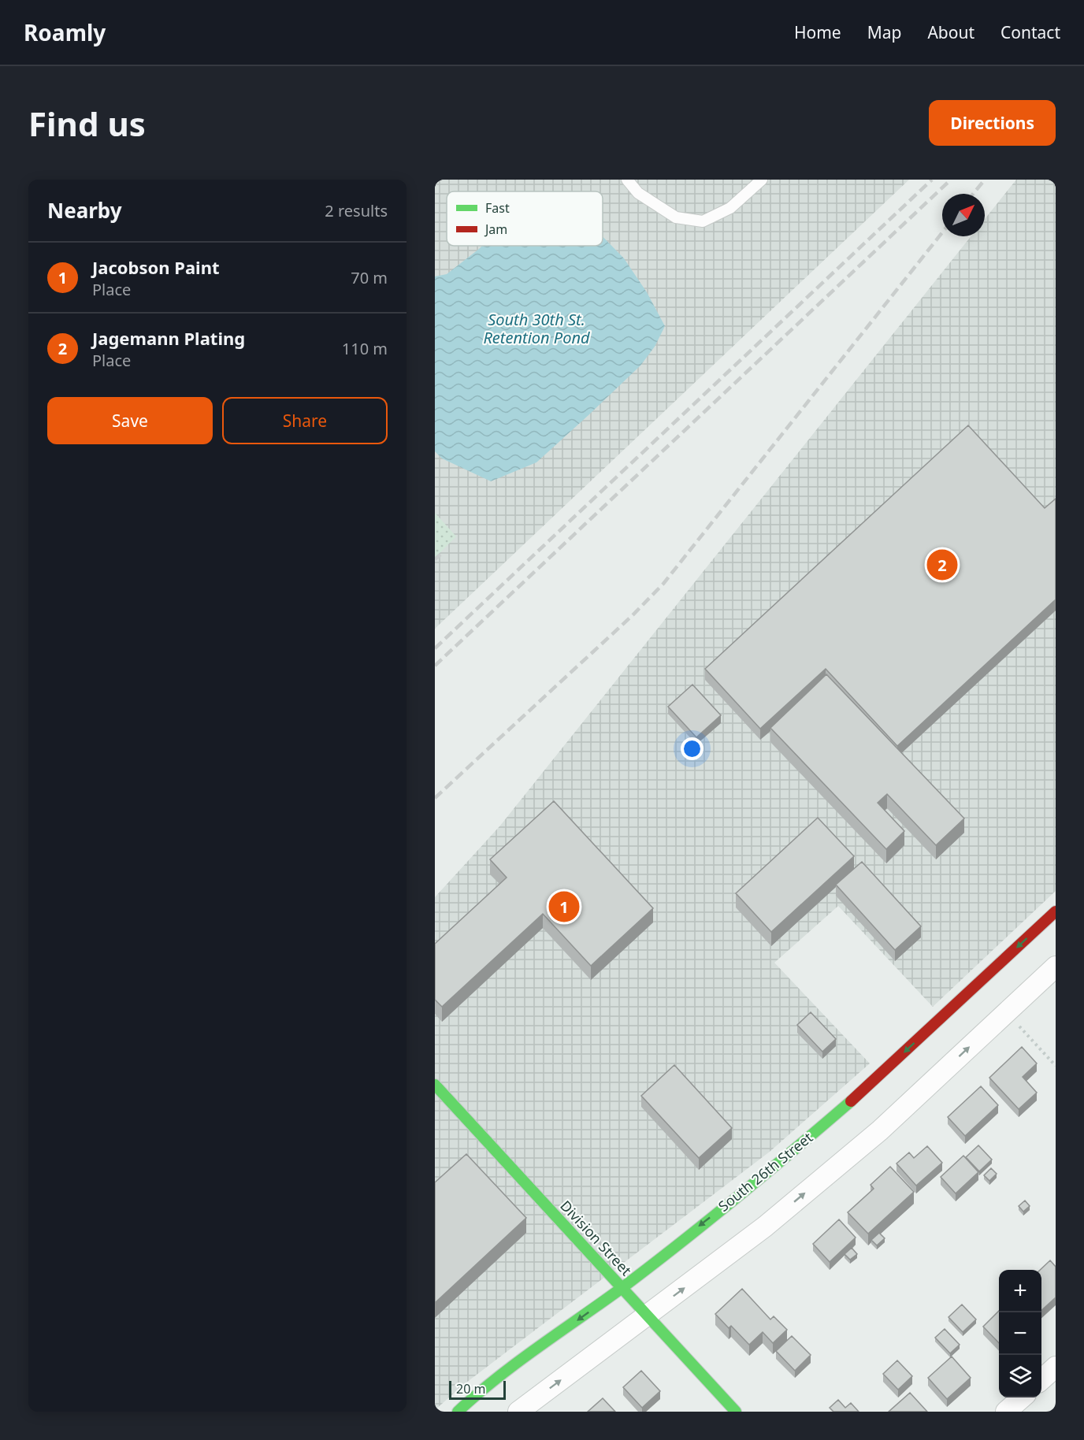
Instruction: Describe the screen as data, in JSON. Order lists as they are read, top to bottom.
{
  "streets": {
    "street": ["South 26th Street", "Division Street"]
  },
  "crossings": [
    ["South 26th Street", "Division Street"]
  ],
  "water": ["South 30th St. Retention Pond"],
  "legend": ["Fast", "Jam"],
  "scale_bar": "20 m",
  "north": "top right",
  "page": {
    "header": "Roamly",
    "nav": [
      "Home",
      "Map",
      "About",
      "Contact"
    ],
    "buttons": [
      "Directions",
      ["Save", "Share"]
    ],
    "title": "Find us",
    "heading": ["Nearby", "2 results"],
    "list": [
      {
        "mark": "1",
        "name": "Jacobson Paint",
        "note": "Place",
        "value": "70 m"
      },
      {
        "mark": "2",
        "name": "Jagemann Plating",
        "note": "Place",
        "value": "110 m"
      }
    ],
    "pins": ["2", "1"],
    "map_buttons": ["+", "−"],
    "scale": "20 m"
  }
}
